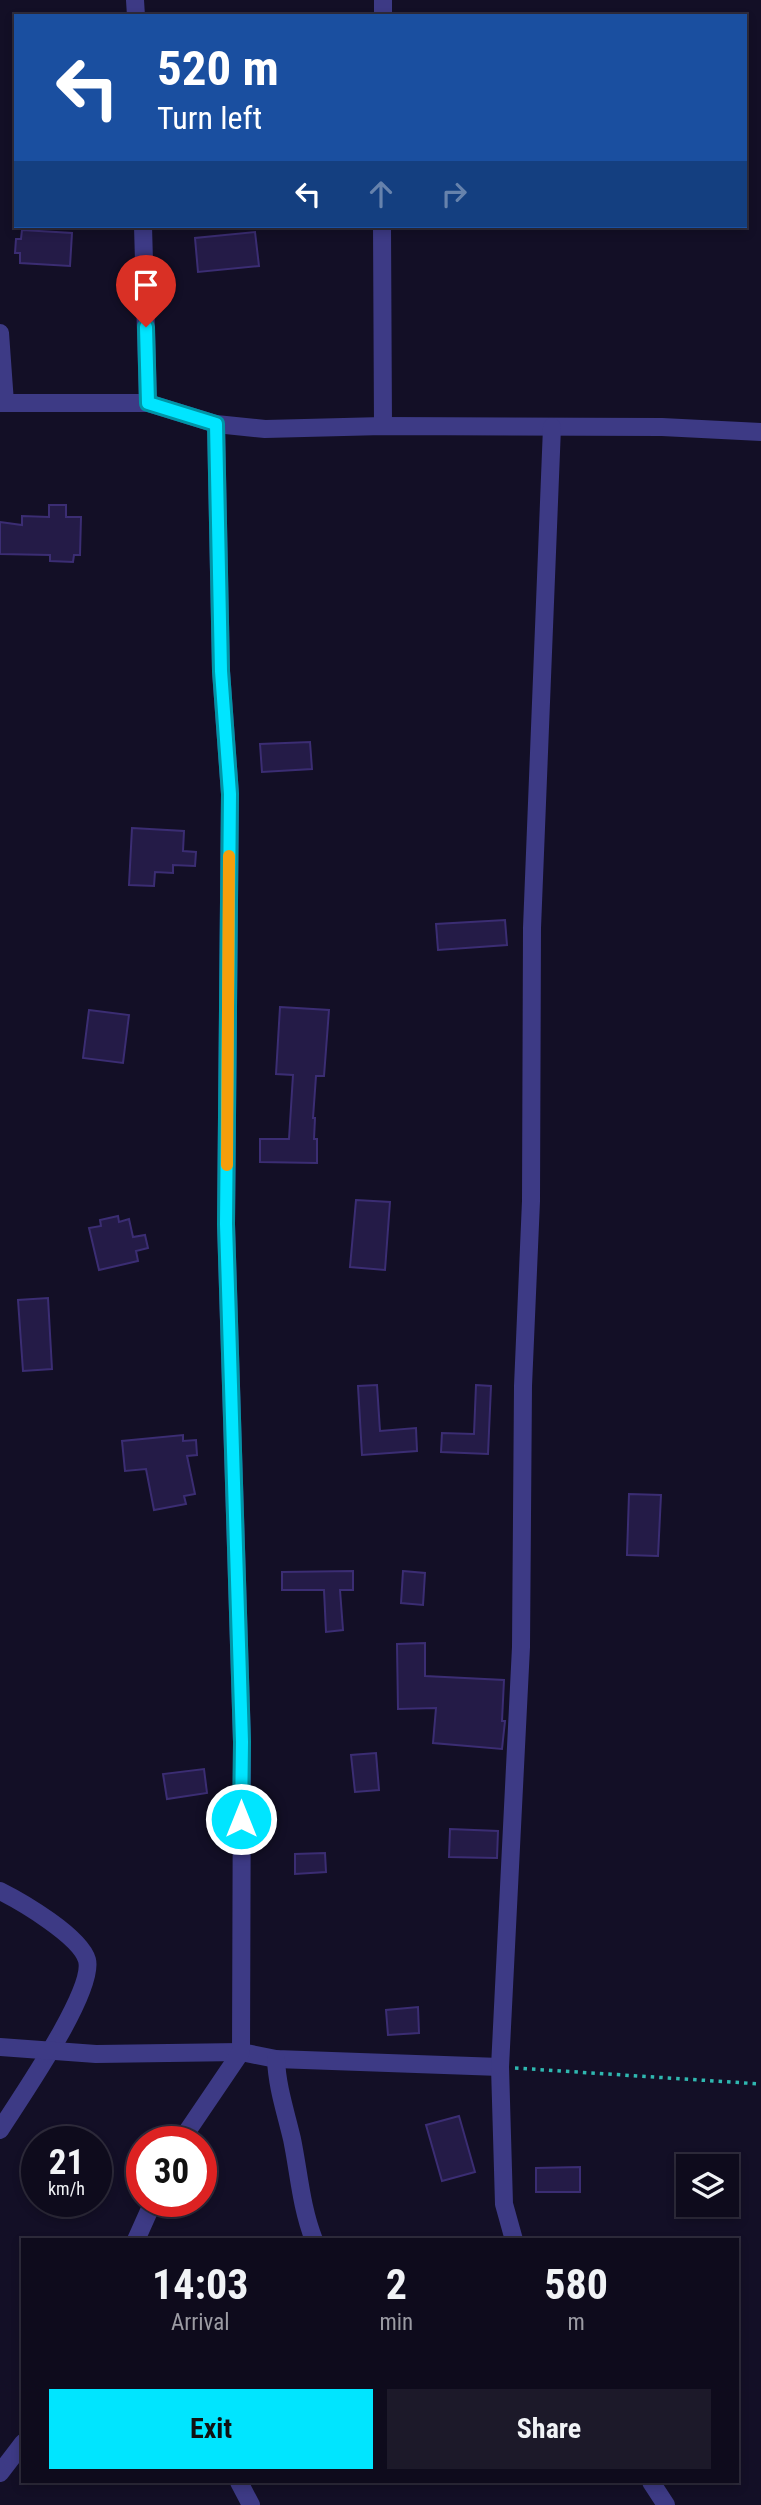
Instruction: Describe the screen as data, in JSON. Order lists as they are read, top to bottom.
{
  "page": {
    "turn": ["520 m", "Turn left"],
    "speed": "21 km/h",
    "limit": "30",
    "eta": [
      "14:03",
      "Arrival",
      "2",
      "min",
      "580",
      "m"
    ],
    "buttons": ["Exit", "Share"]
  }
}
